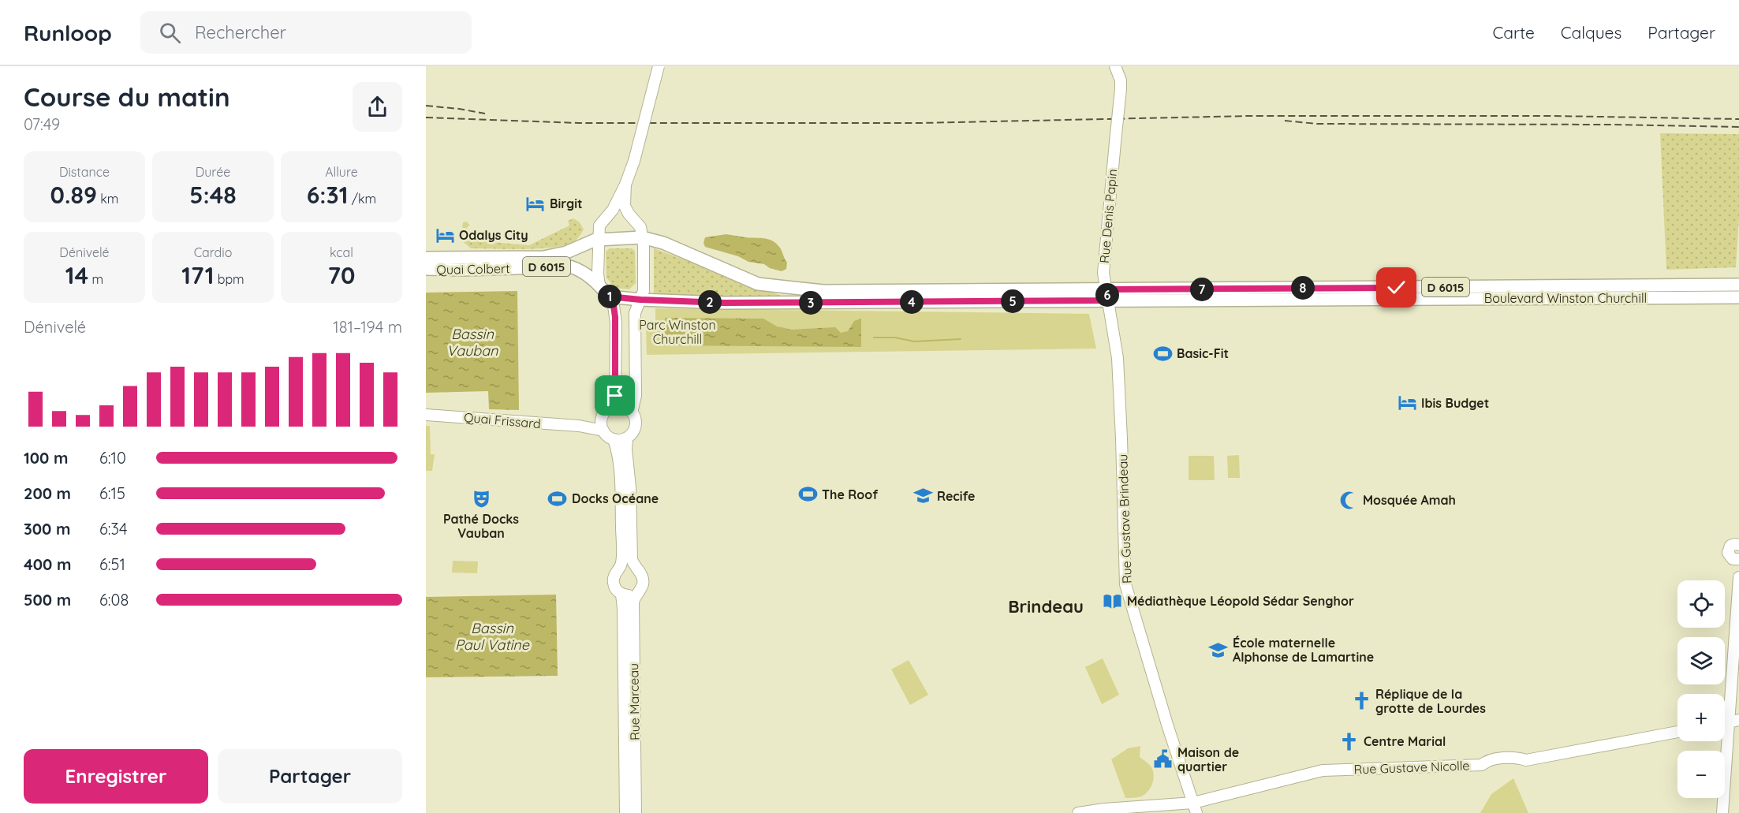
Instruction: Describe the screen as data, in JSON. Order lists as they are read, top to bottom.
{
  "streets": {
    "main road": ["D 6015", "Quai Colbert", "Boulevard Winston Churchill"],
    "street": [
      "Rue Denis Papin",
      "Quai Frissard",
      "Rue Gustave Brindeau",
      "Rue Marceau",
      "Rue Gustave Nicolle"
    ]
  },
  "crossings": [
    ["Rue Denis Papin", "Boulevard Winston Churchill"],
    ["Rue Denis Papin", "Rue Gustave Brindeau"],
    ["Quai Colbert", "Boulevard Winston Churchill"],
    ["Boulevard Winston Churchill", "Rue Gustave Brindeau"],
    ["Quai Frissard", "Rue Marceau"],
    ["Rue Gustave Brindeau", "Rue Gustave Nicolle"]
  ],
  "districts": ["Brindeau"],
  "water": ["Bassin Vauban", "Bassin Paul Vatine"],
  "parks": ["Parc Winston Churchill"],
  "places": {
    "hotel": ["Birgit", "Odalys City", "Ibis Budget"],
    "sports": ["Basic-Fit", "The Roof", "Docks Océane"],
    "school or university": ["Recife", "École maternelle Alphonse de Lamartine"],
    "theatre": ["Pathé Docks Vauban"],
    "mosque": ["Mosquée Amah"],
    "library": ["Médiathèque Léopold Sédar Senghor"],
    "church": ["Réplique de la grotte de Lourdes", "Centre Marial"],
    "public building": ["Maison de quartier"]
  },
  "page": {
    "header": "Runloop",
    "search": "Rechercher",
    "nav": ["Carte", "Calques", "Partager"],
    "heading": ["Course du matin", "07:49"],
    "stats": [
      ["Distance", "0.89 km"],
      ["Durée", "5:48"],
      ["Allure", "6:31 /km"],
      ["Dénivelé", "14 m"],
      ["Cardio", "171 bpm"],
      ["kcal", "70"]
    ],
    "pins": [
      "8",
      "7",
      "6",
      "1",
      "5",
      "2",
      "4",
      "3"
    ],
    "chart": ["Dénivelé", "181–194 m"],
    "list": [
      {
        "name": "100 m",
        "note": "6:10"
      },
      {
        "name": "200 m",
        "note": "6:15"
      },
      {
        "name": "300 m",
        "note": "6:34"
      },
      {
        "name": "400 m",
        "note": "6:51"
      },
      {
        "name": "500 m",
        "note": "6:08"
      }
    ],
    "map_buttons": ["+", "−"],
    "buttons": ["Enregistrer", "Partager"]
  }
}
